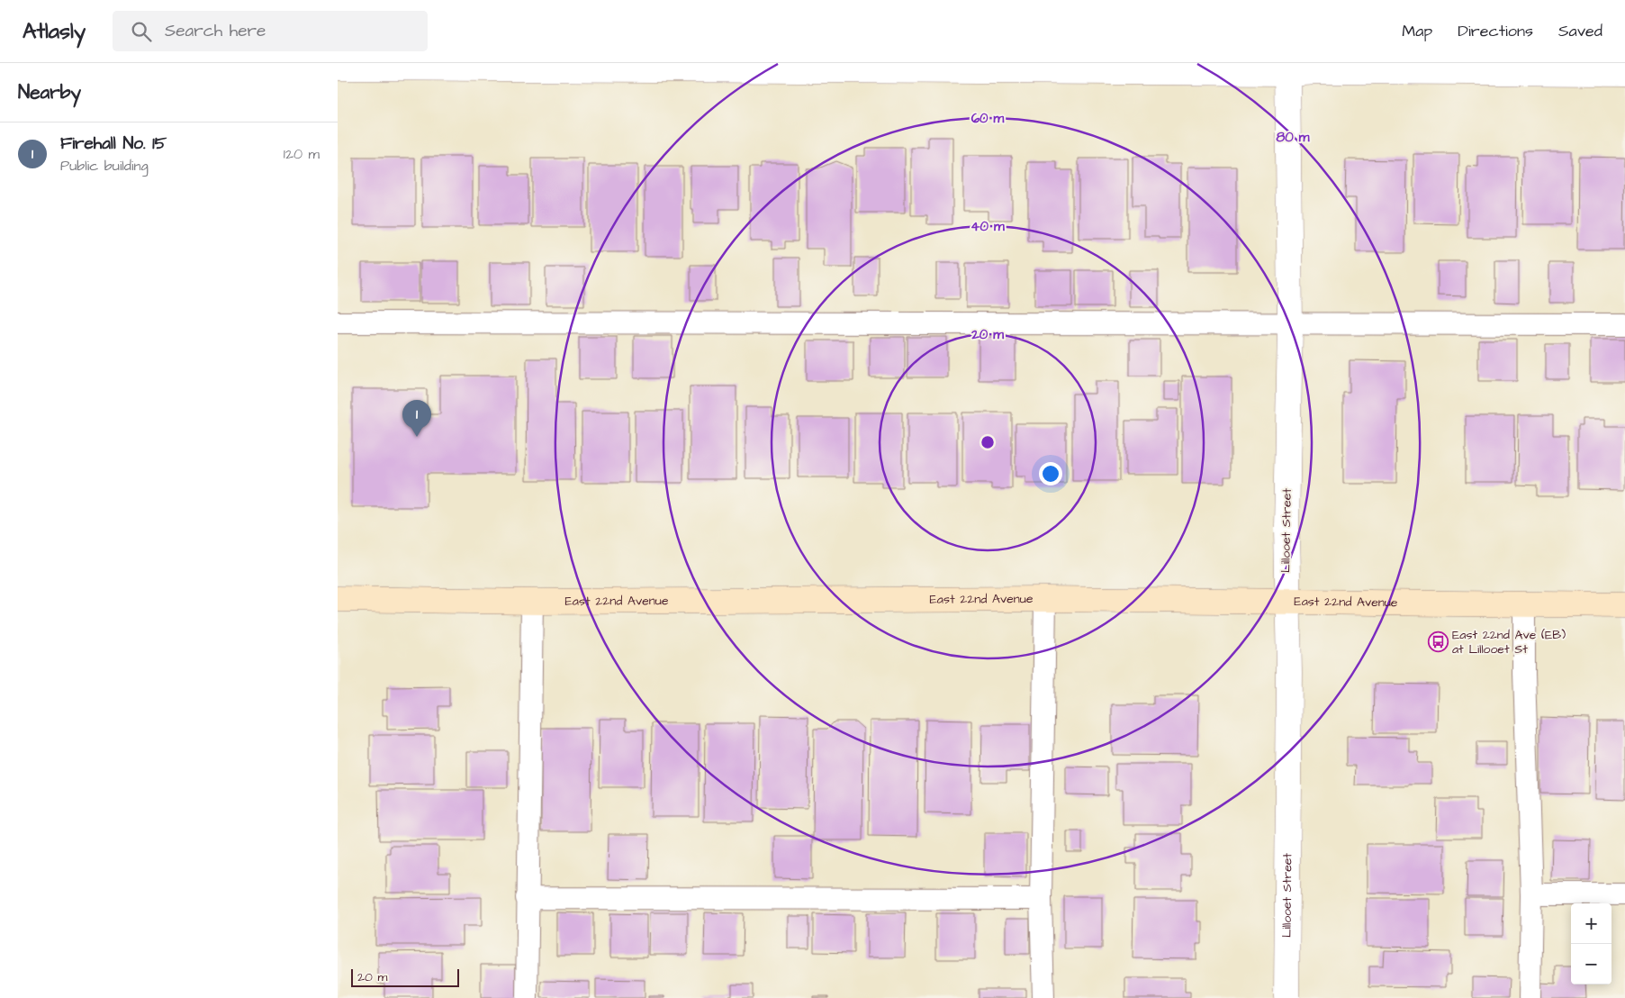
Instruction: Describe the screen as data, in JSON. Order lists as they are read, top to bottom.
{
  "streets": {
    "street": ["Lillooet Street", "East 22nd Avenue"]
  },
  "crossings": [
    ["Lillooet Street", "East 22nd Avenue"]
  ],
  "places": {
    "bus stop": ["East 22nd Ave (EB) at Lillooet St"]
  },
  "scale_bar": "20 m",
  "page": {
    "header": "Atlasly",
    "search": "Search here",
    "nav": ["Map", "Directions", "Saved"],
    "heading": "Nearby",
    "list": [
      {
        "mark": "1",
        "name": "Firehall No. 15",
        "note": "Public building",
        "value": "120 m"
      }
    ],
    "pins": "1",
    "map_buttons": ["+", "−"],
    "scale": "20 m"
  },
  "rings": [
    "60 m",
    "80 m",
    "40 m",
    "20 m"
  ]
}
